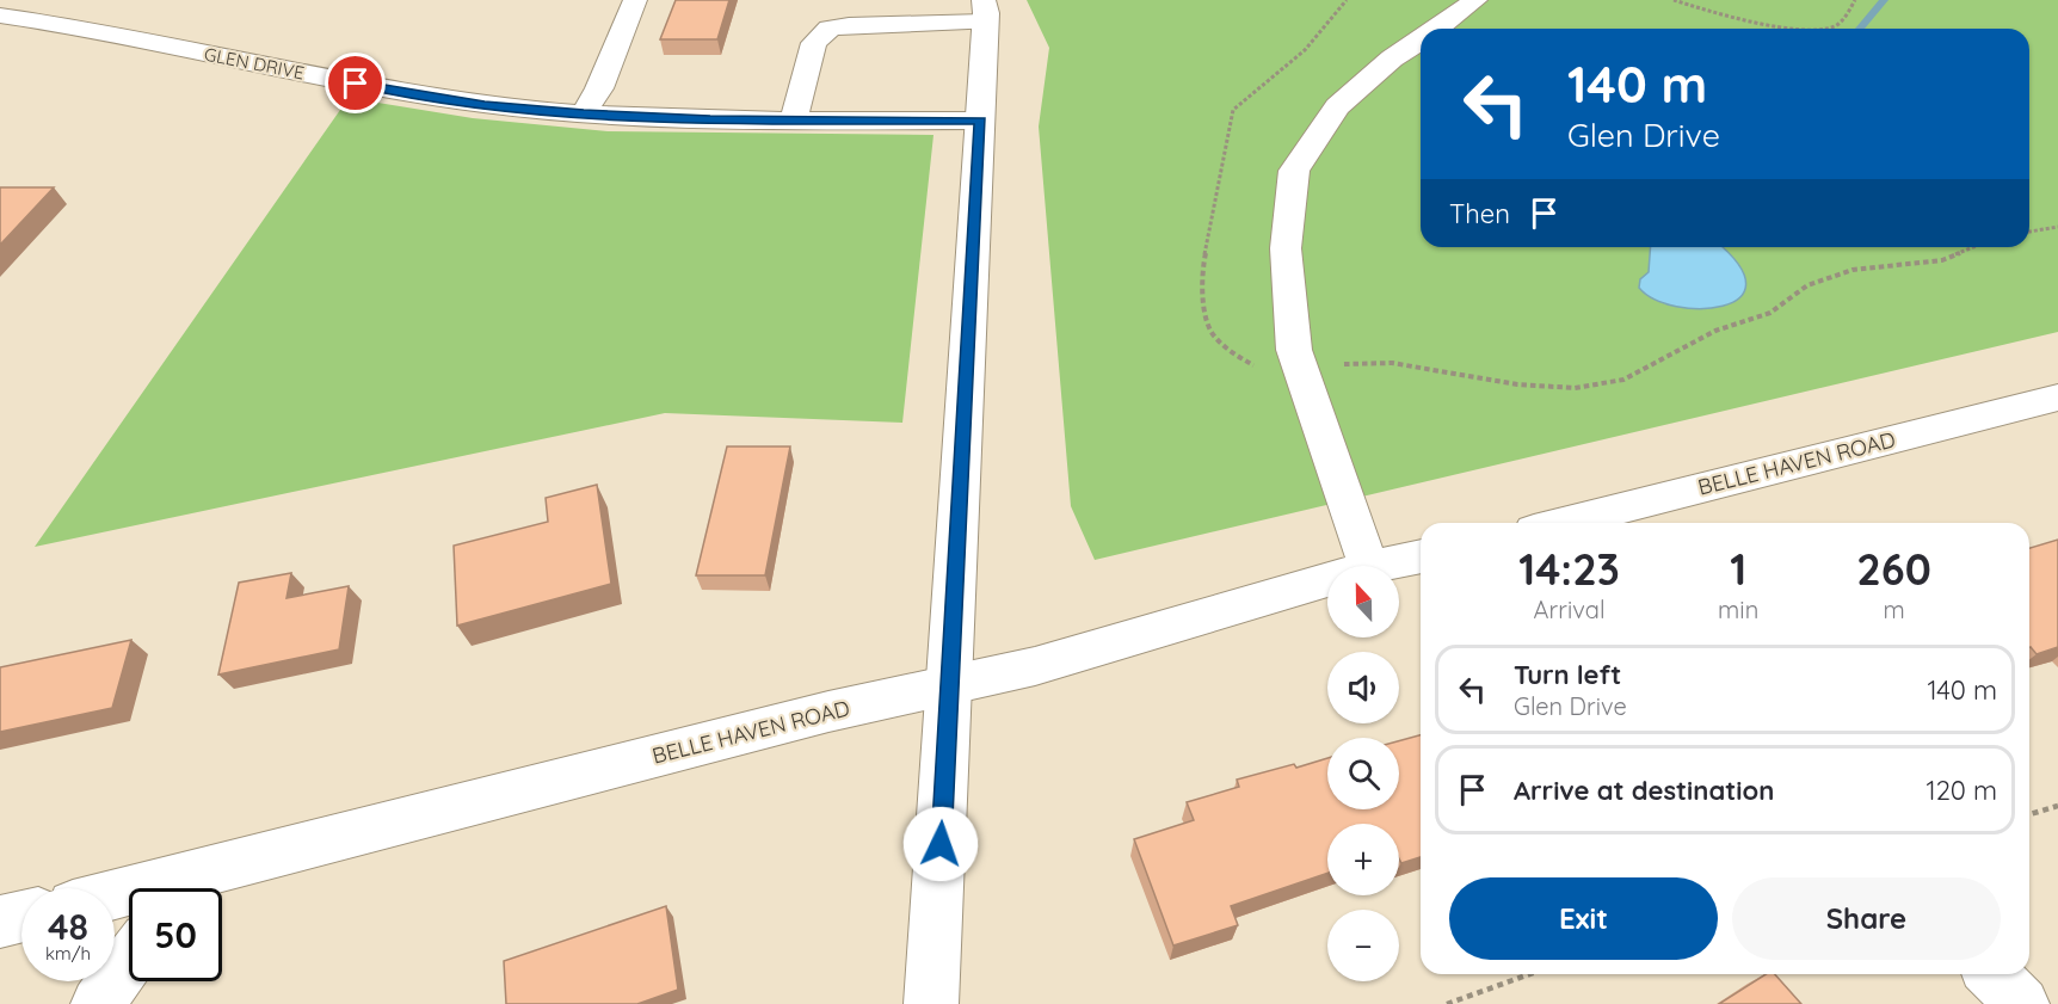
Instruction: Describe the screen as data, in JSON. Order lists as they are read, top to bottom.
{
  "streets": {
    "street": ["GLEN DRIVE", "BELLE HAVEN ROAD"]
  },
  "north": "top",
  "page": {
    "turn": ["140 m", "Glen Drive"],
    "then": "Then",
    "eta": [
      "14:23",
      "Arrival",
      "1",
      "min",
      "260",
      "m"
    ],
    "map_buttons": ["+", "−"],
    "list": [
      {
        "name": "Turn left",
        "note": "Glen Drive",
        "value": "140 m"
      },
      {
        "name": "Arrive at destination",
        "value": "120 m"
      }
    ],
    "buttons": ["Exit", "Share"],
    "speed": "48 km/h",
    "limit": "50"
  }
}
